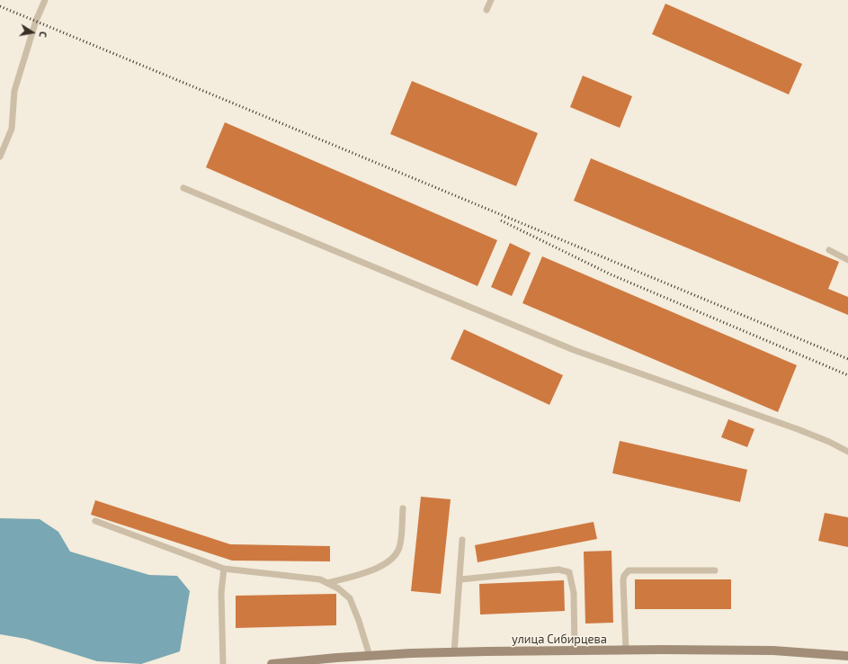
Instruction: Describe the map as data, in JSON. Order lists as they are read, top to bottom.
{
  "streets": {
    "street": ["улица Сибирцева"]
  },
  "north": "right"
}
